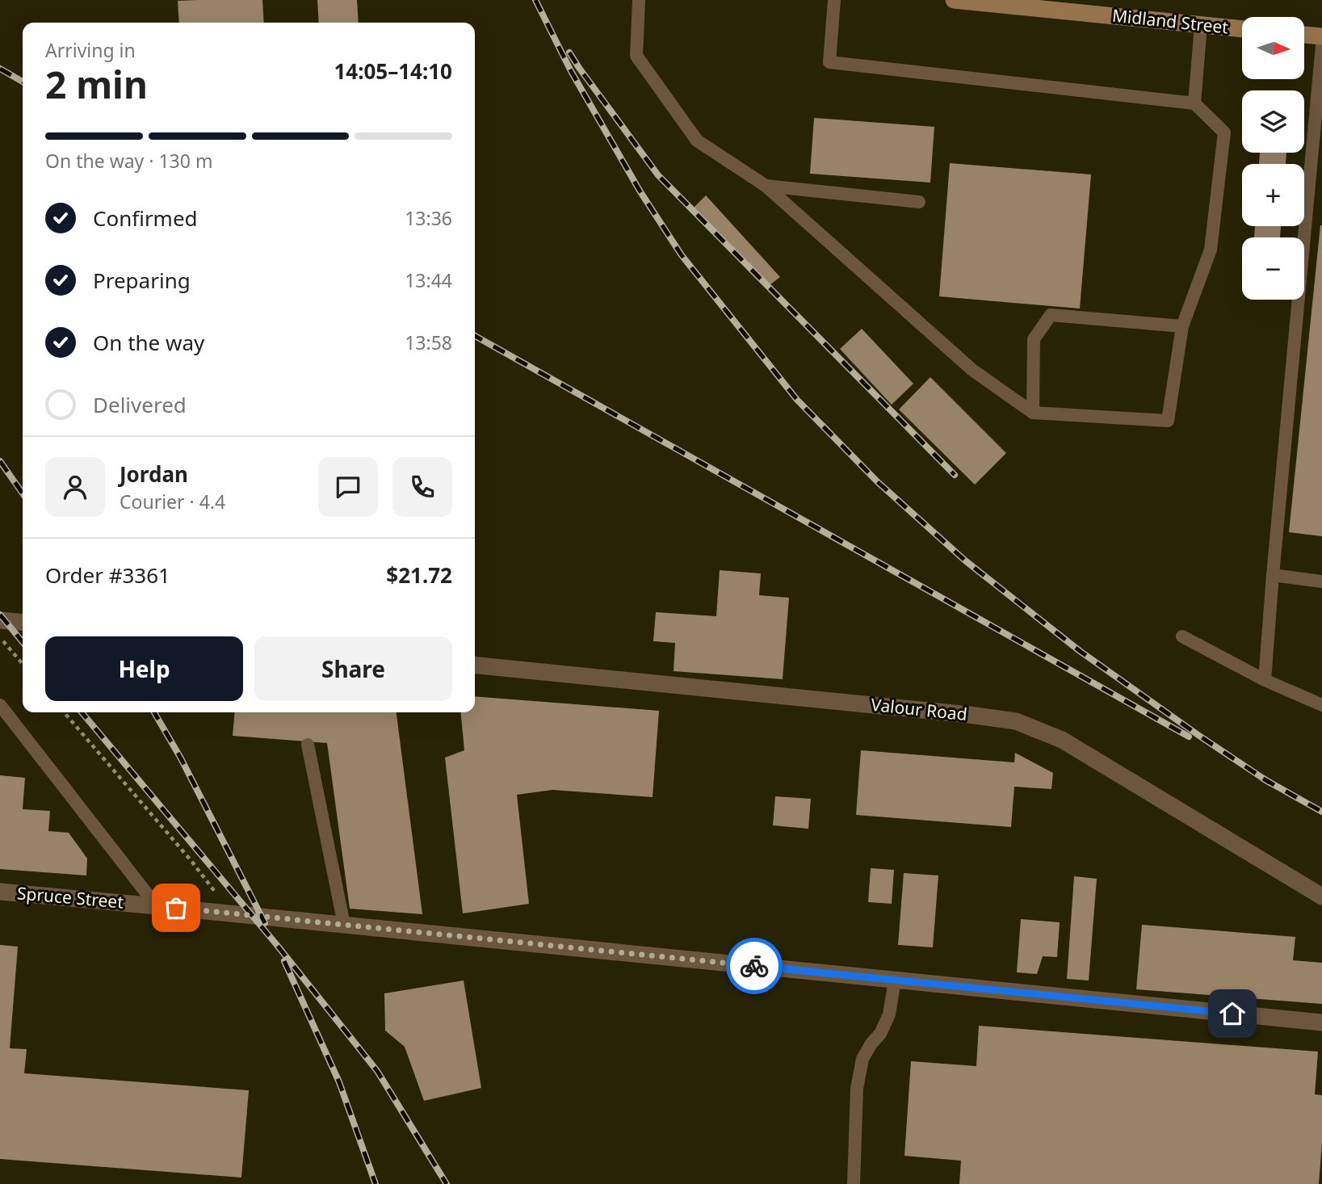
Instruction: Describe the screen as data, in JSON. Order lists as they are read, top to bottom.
{
  "streets": {
    "street": ["Midland Street", "Valour Road", "Spruce Street"]
  },
  "north": "right",
  "page": {
    "map_buttons": ["+", "−"],
    "heading": ["2 min", "Arriving in", "14:05–14:10"],
    "panel": [
      "Jordan",
      "Courier · 4.4",
      "Order #3361",
      "$21.72"
    ],
    "bar": "On the way · 130 m",
    "list": [
      ["Confirmed", "13:36"],
      ["Preparing", "13:44"],
      ["On the way", "13:58"],
      "Delivered"
    ],
    "buttons": ["Help", "Share"]
  }
}
